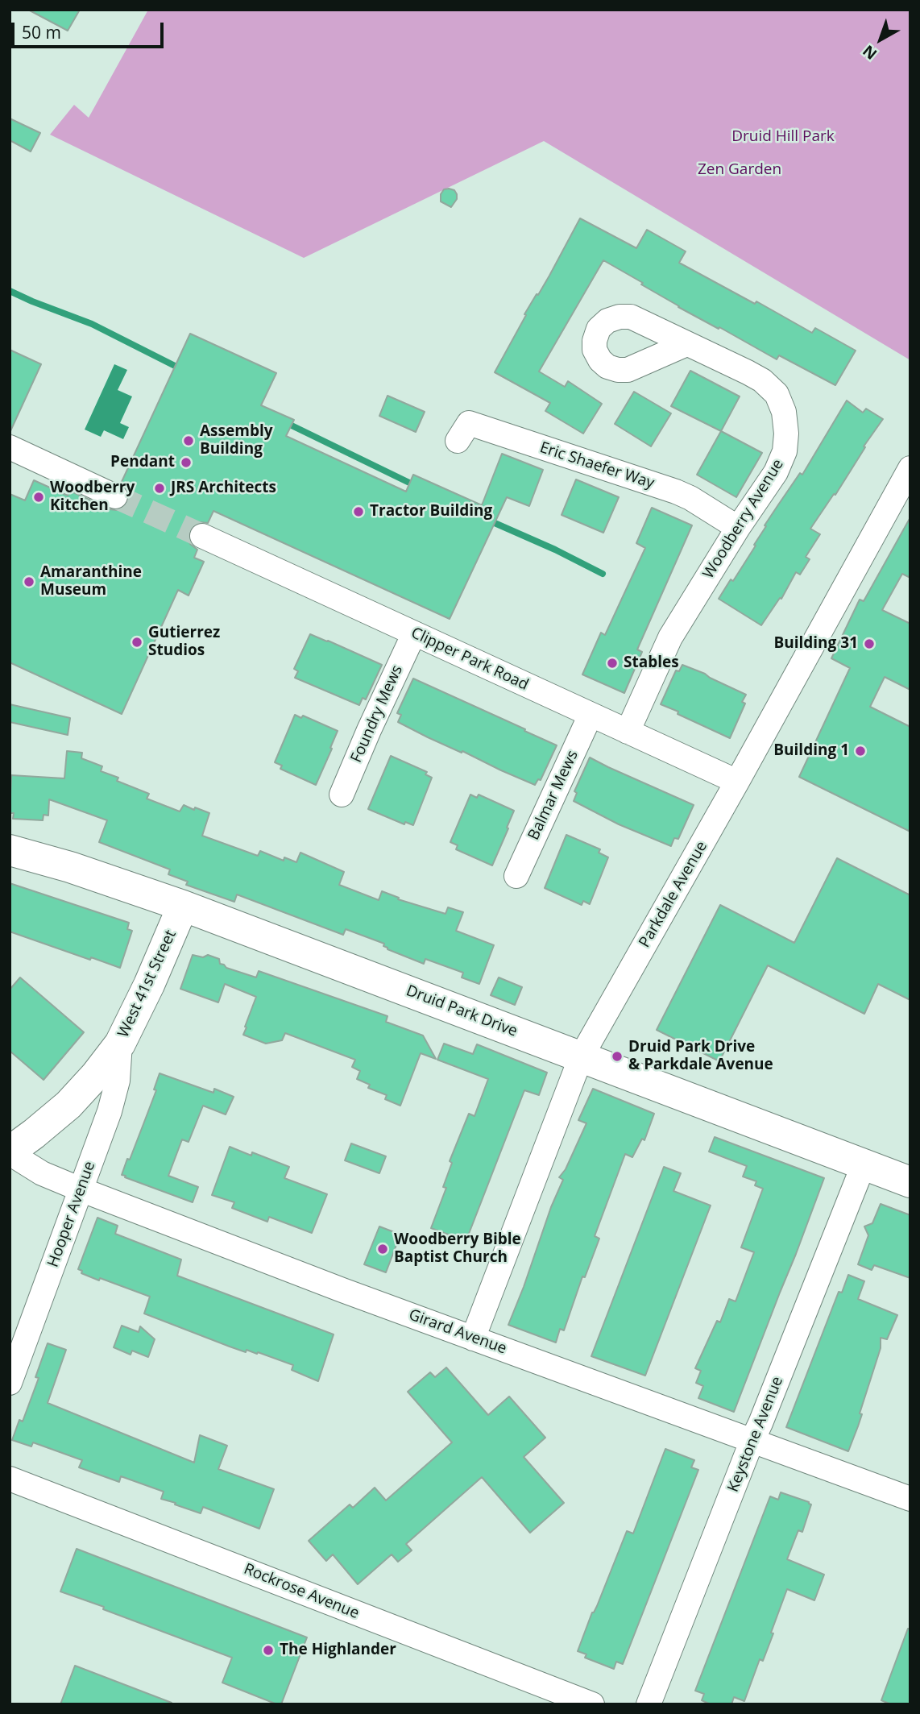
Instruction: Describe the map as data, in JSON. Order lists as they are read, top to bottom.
{
  "streets": {
    "main road": ["West 41st Street", "Druid Park Drive"],
    "street": [
      "Eric Shaefer Way",
      "Woodberry Avenue",
      "Clipper Park Road",
      "Foundry Mews",
      "Balmar Mews",
      "Parkdale Avenue",
      "Hooper Avenue",
      "Girard Avenue",
      "Keystone Avenue",
      "Rockrose Avenue"
    ]
  },
  "crossings": [
    ["Eric Shaefer Way", "Woodberry Avenue"],
    ["Woodberry Avenue", "Clipper Park Road"],
    ["Clipper Park Road", "Foundry Mews"],
    ["Clipper Park Road", "Balmar Mews"],
    ["Clipper Park Road", "Parkdale Avenue"],
    ["Parkdale Avenue", "Druid Park Drive"],
    ["Parkdale Avenue", "Girard Avenue"],
    ["West 41st Street", "Druid Park Drive"],
    ["West 41st Street", "Hooper Avenue"],
    ["West 41st Street", "Girard Avenue"],
    ["Druid Park Drive", "Keystone Avenue"],
    ["Hooper Avenue", "Girard Avenue"],
    ["Girard Avenue", "Keystone Avenue"]
  ],
  "parks": ["Druid Hill Park", "Zen Garden"],
  "places": [
    "Assembly Building",
    "Pendant",
    "JRS Architects",
    "Woodberry Kitchen",
    "Tractor Building",
    "Amaranthine Museum",
    "Gutierrez Studios",
    "Building 31",
    "Stables",
    "Building 1",
    "Druid Park Drive & Parkdale Avenue",
    "Woodberry Bible Baptist Church",
    "The Highlander"
  ],
  "scale_bar": "50 m",
  "north": "bottom left"
}
